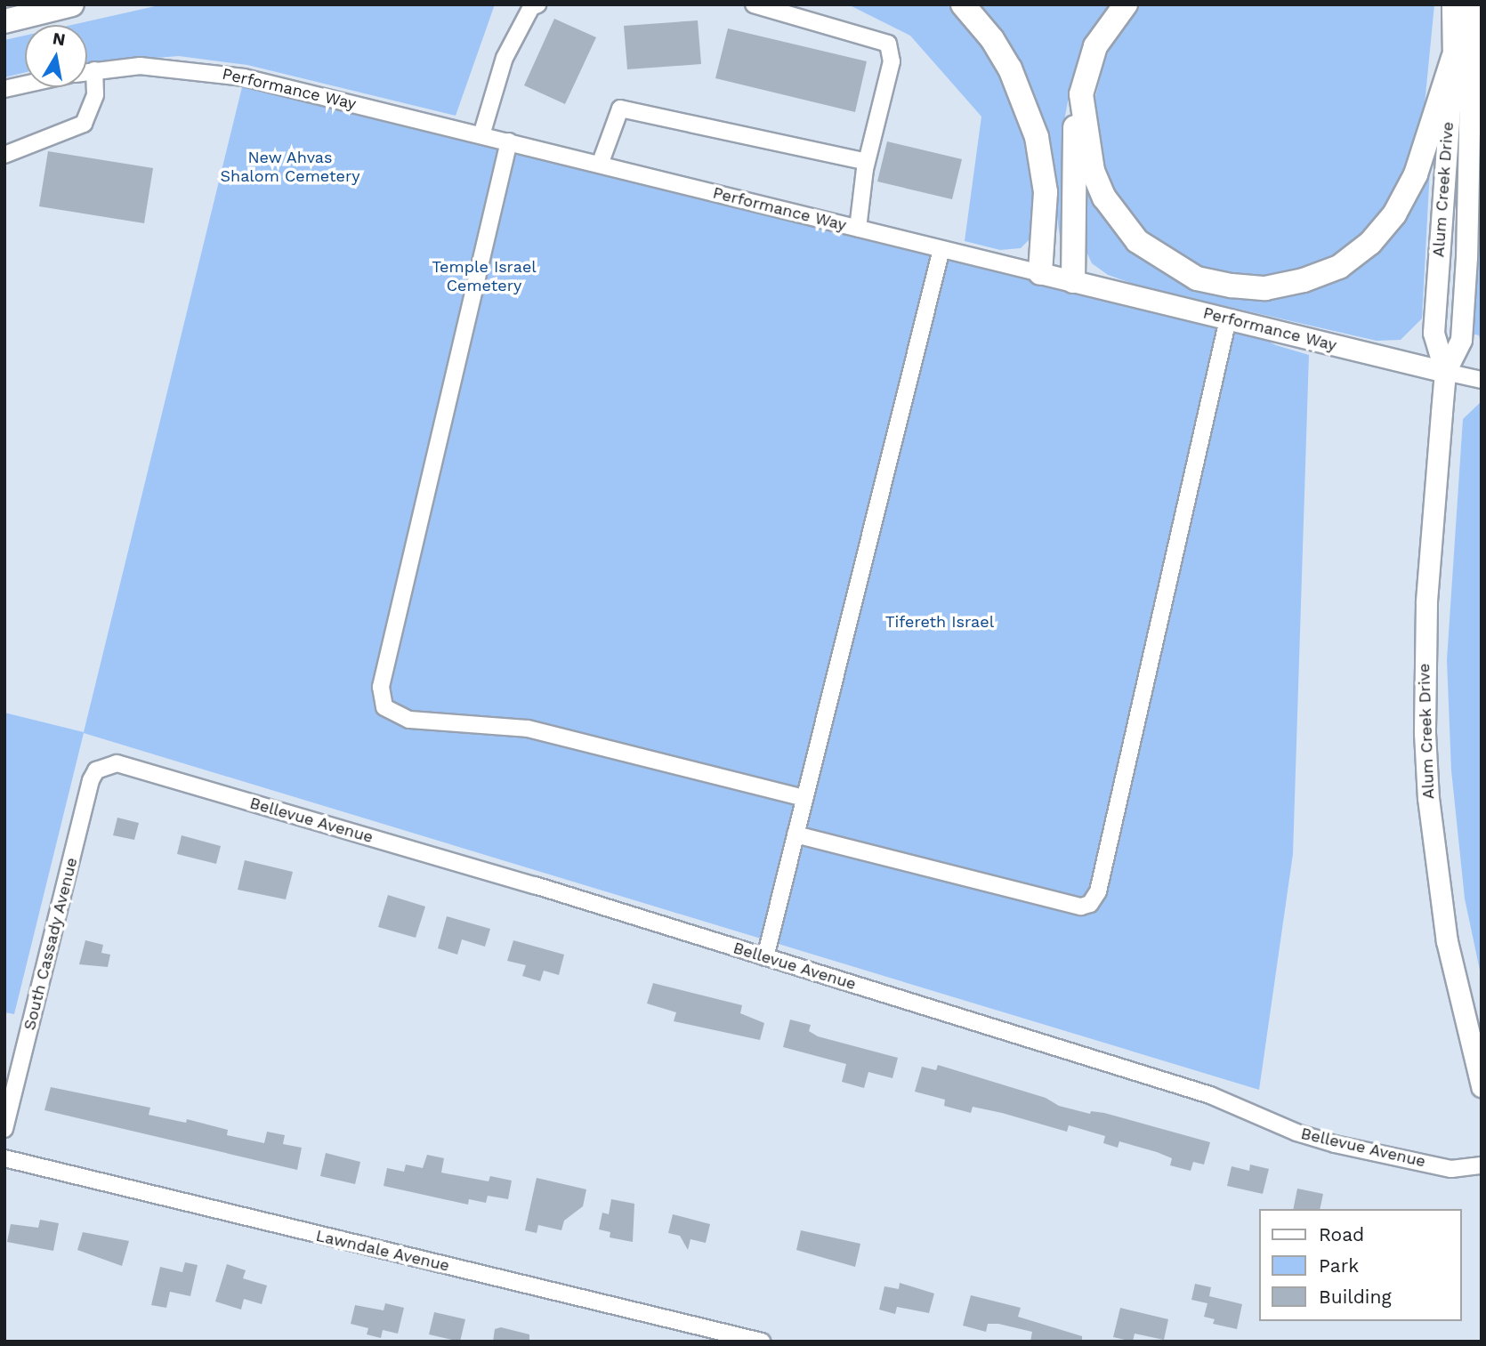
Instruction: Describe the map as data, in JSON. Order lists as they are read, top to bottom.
{
  "streets": {
    "main road": ["Performance Way", "Alum Creek Drive"],
    "street": ["Bellevue Avenue", "South Cassady Avenue", "Lawndale Avenue"]
  },
  "crossings": [
    ["Performance Way", "Alum Creek Drive"],
    ["Bellevue Avenue", "South Cassady Avenue"]
  ],
  "parks": ["New Ahvas Shalom Cemetery", "Temple Israel Cemetery", "Tifereth Israel"],
  "legend": ["Road", "Park", "Building"],
  "north": "top"
}
